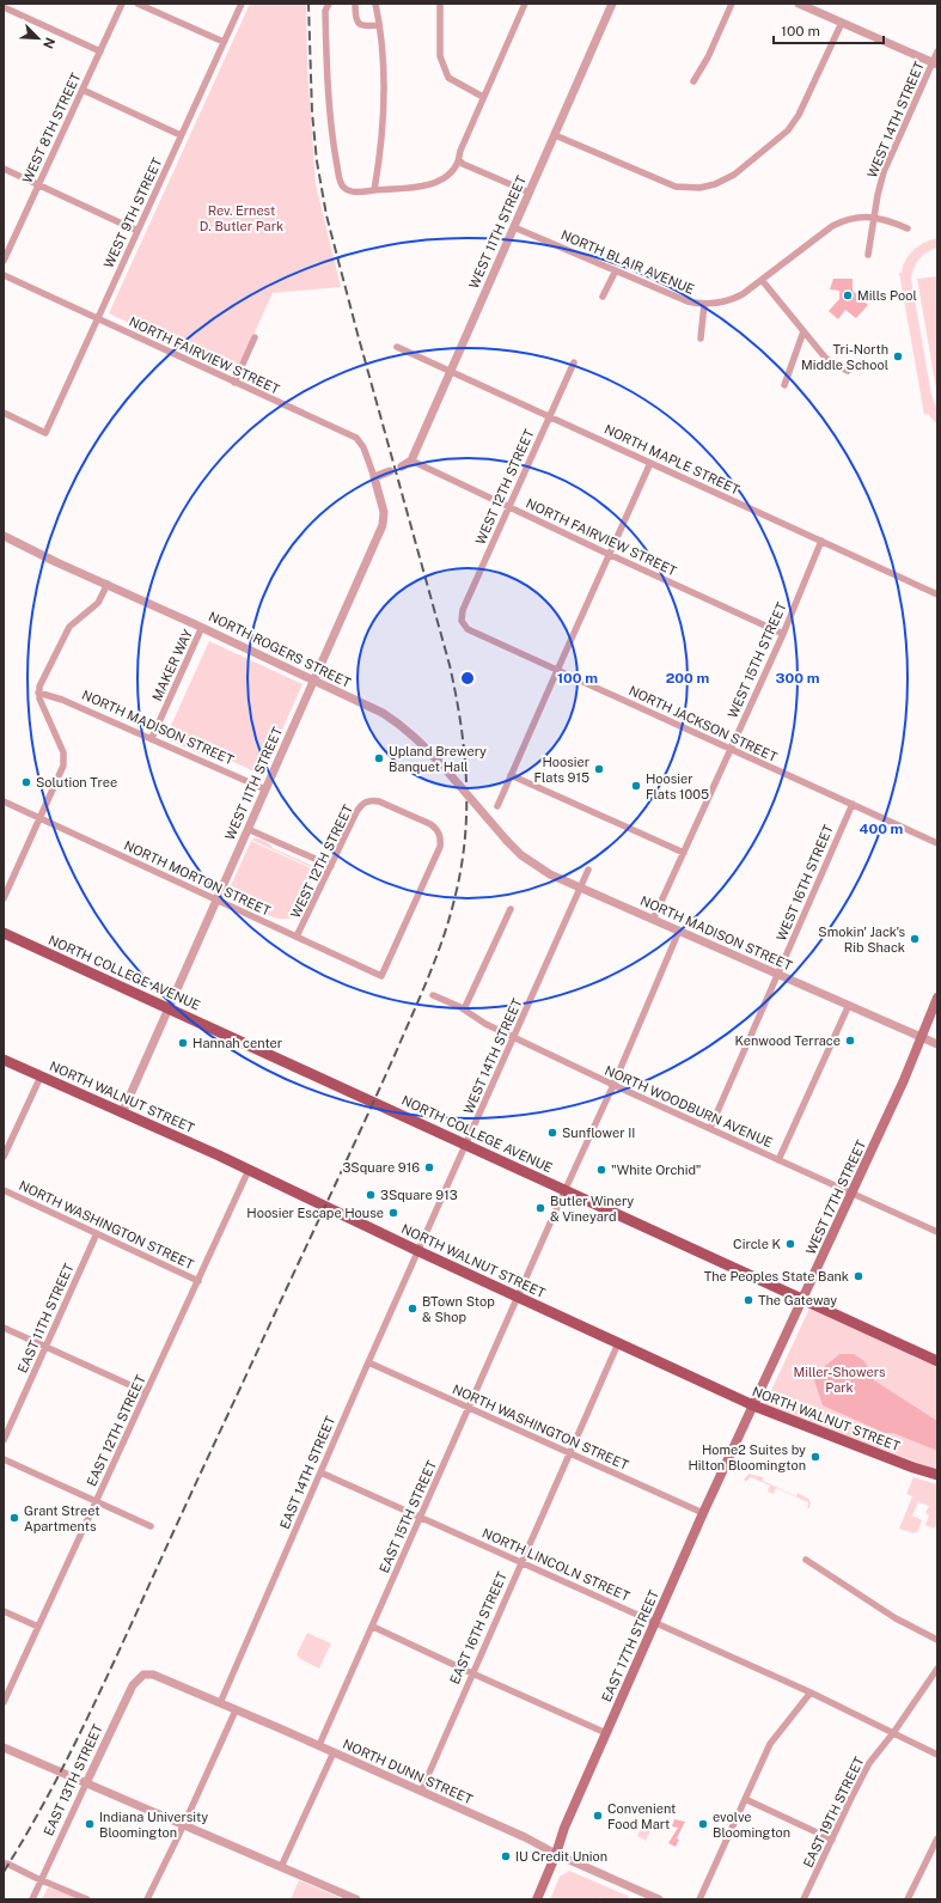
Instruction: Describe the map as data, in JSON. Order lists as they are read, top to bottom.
{
  "streets": {
    "main road": [
      "NORTH COLLEGE AVENUE",
      "NORTH WALNUT STREET",
      "WEST 17TH STREET",
      "EAST 17TH STREET"
    ],
    "street": [
      "WEST 14TH STREET",
      "WEST 8TH STREET",
      "WEST 9TH STREET",
      "WEST 11TH STREET",
      "NORTH BLAIR AVENUE",
      "NORTH FAIRVIEW STREET",
      "NORTH MAPLE STREET",
      "WEST 12TH STREET",
      "NORTH ROGERS STREET",
      "WEST 15TH STREET",
      "MAKER WAY",
      "NORTH JACKSON STREET",
      "NORTH MADISON STREET",
      "NORTH MORTON STREET",
      "WEST 16TH STREET",
      "NORTH WOODBURN AVENUE",
      "NORTH WASHINGTON STREET",
      "EAST 11TH STREET",
      "EAST 12TH STREET",
      "EAST 14TH STREET",
      "EAST 15TH STREET",
      "NORTH LINCOLN STREET",
      "EAST 16TH STREET",
      "NORTH DUNN STREET",
      "EAST 13TH STREET",
      "EAST 19TH STREET"
    ]
  },
  "crossings": [
    ["WEST 14TH STREET", "NORTH BLAIR AVENUE"],
    ["WEST 14TH STREET", "NORTH MADISON STREET"],
    ["WEST 14TH STREET", "NORTH COLLEGE AVENUE"],
    ["WEST 14TH STREET", "NORTH WALNUT STREET"],
    ["WEST 14TH STREET", "NORTH WOODBURN AVENUE"],
    ["WEST 14TH STREET", "EAST 14TH STREET"],
    ["WEST 9TH STREET", "NORTH FAIRVIEW STREET"],
    ["WEST 11TH STREET", "NORTH BLAIR AVENUE"],
    ["WEST 11TH STREET", "NORTH FAIRVIEW STREET"],
    ["WEST 11TH STREET", "NORTH MAPLE STREET"],
    ["WEST 11TH STREET", "NORTH ROGERS STREET"],
    ["WEST 11TH STREET", "NORTH MADISON STREET"],
    ["WEST 11TH STREET", "NORTH MORTON STREET"],
    ["WEST 11TH STREET", "NORTH COLLEGE AVENUE"],
    ["WEST 11TH STREET", "NORTH WALNUT STREET"],
    ["NORTH FAIRVIEW STREET", "WEST 12TH STREET"],
    ["NORTH FAIRVIEW STREET", "WEST 15TH STREET"],
    ["NORTH MAPLE STREET", "WEST 12TH STREET"],
    ["NORTH MAPLE STREET", "WEST 15TH STREET"],
    ["WEST 12TH STREET", "NORTH JACKSON STREET"],
    ["WEST 12TH STREET", "NORTH MORTON STREET"],
    ["NORTH ROGERS STREET", "MAKER WAY"],
    ["NORTH ROGERS STREET", "NORTH MADISON STREET"],
    ["WEST 15TH STREET", "NORTH JACKSON STREET"],
    ["WEST 15TH STREET", "NORTH MADISON STREET"],
    ["MAKER WAY", "NORTH MADISON STREET"],
    ["NORTH JACKSON STREET", "WEST 16TH STREET"],
    ["NORTH MADISON STREET", "WEST 16TH STREET"],
    ["NORTH MADISON STREET", "WEST 17TH STREET"],
    ["WEST 16TH STREET", "NORTH WOODBURN AVENUE"],
    ["NORTH COLLEGE AVENUE", "WEST 17TH STREET"],
    ["NORTH WALNUT STREET", "WEST 17TH STREET"],
    ["NORTH WALNUT STREET", "EAST 12TH STREET"],
    ["NORTH WALNUT STREET", "EAST 14TH STREET"],
    ["NORTH WALNUT STREET", "EAST 15TH STREET"],
    ["NORTH WALNUT STREET", "EAST 16TH STREET"],
    ["NORTH WALNUT STREET", "EAST 17TH STREET"],
    ["NORTH WOODBURN AVENUE", "WEST 17TH STREET"],
    ["WEST 17TH STREET", "EAST 17TH STREET"],
    ["NORTH WASHINGTON STREET", "EAST 11TH STREET"],
    ["NORTH WASHINGTON STREET", "EAST 12TH STREET"],
    ["NORTH WASHINGTON STREET", "EAST 14TH STREET"],
    ["NORTH WASHINGTON STREET", "EAST 15TH STREET"],
    ["NORTH WASHINGTON STREET", "EAST 16TH STREET"],
    ["NORTH WASHINGTON STREET", "EAST 17TH STREET"],
    ["EAST 14TH STREET", "NORTH LINCOLN STREET"],
    ["EAST 14TH STREET", "NORTH DUNN STREET"],
    ["EAST 15TH STREET", "NORTH LINCOLN STREET"],
    ["EAST 15TH STREET", "NORTH DUNN STREET"],
    ["NORTH LINCOLN STREET", "EAST 16TH STREET"],
    ["NORTH LINCOLN STREET", "EAST 17TH STREET"],
    ["NORTH LINCOLN STREET", "EAST 19TH STREET"],
    ["EAST 16TH STREET", "NORTH DUNN STREET"],
    ["EAST 17TH STREET", "NORTH DUNN STREET"],
    ["NORTH DUNN STREET", "EAST 13TH STREET"]
  ],
  "parks": ["Rev. Ernest D. Butler Park", "Miller-Showers Park"],
  "places": [
    "Mills Pool",
    "Tri-North Middle School",
    "Upland Brewery Banquet Hall",
    "Hoosier Flats 915",
    "Solution Tree",
    "Hoosier Flats 1005",
    "Smokin' Jack's Rib Shack",
    "Kenwood Terrace",
    "Hannah center",
    "Sunflower II",
    "3Square 916",
    "\"White Orchid\"",
    "3Square 913",
    "Butler Winery & Vineyard",
    "Hoosier Escape House",
    "Circle K",
    "The Peoples State Bank",
    "The Gateway",
    "BTown Stop & Shop",
    "Home2 Suites by Hilton Bloomington",
    "Grant Street Apartments",
    "Convenient Food Mart",
    "Indiana University Bloomington",
    "evolve Bloomington",
    "IU Credit Union"
  ],
  "scale_bar": "100 m",
  "north": "bottom right",
  "rings": [
    "100 m",
    "200 m",
    "300 m",
    "400 m"
  ]
}
